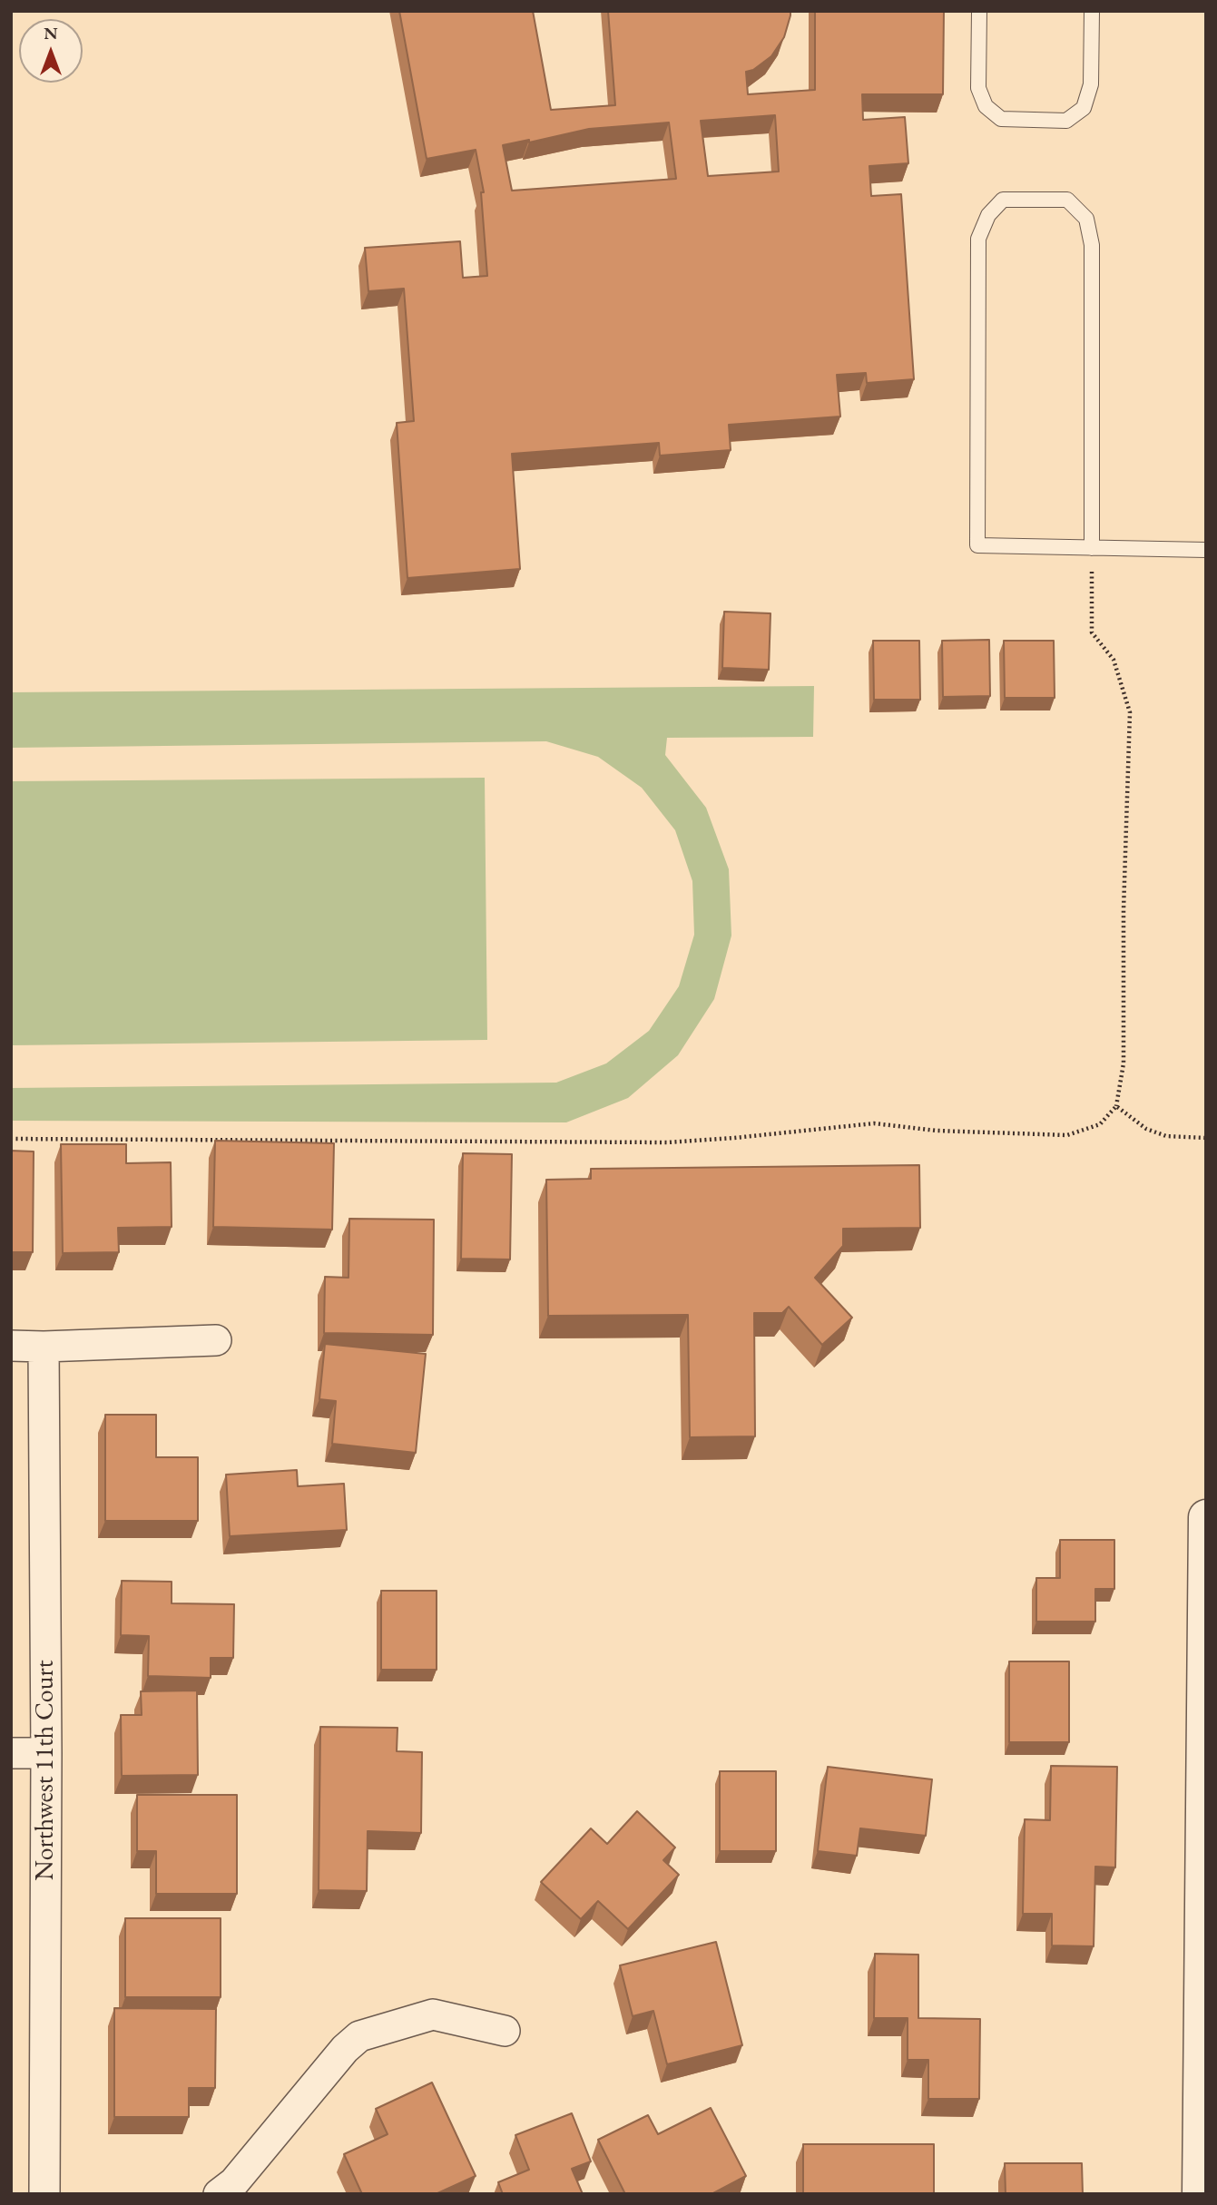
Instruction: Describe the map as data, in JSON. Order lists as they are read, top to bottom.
{
  "streets": {
    "street": ["Northwest 11th Court"]
  },
  "north": "top"
}
